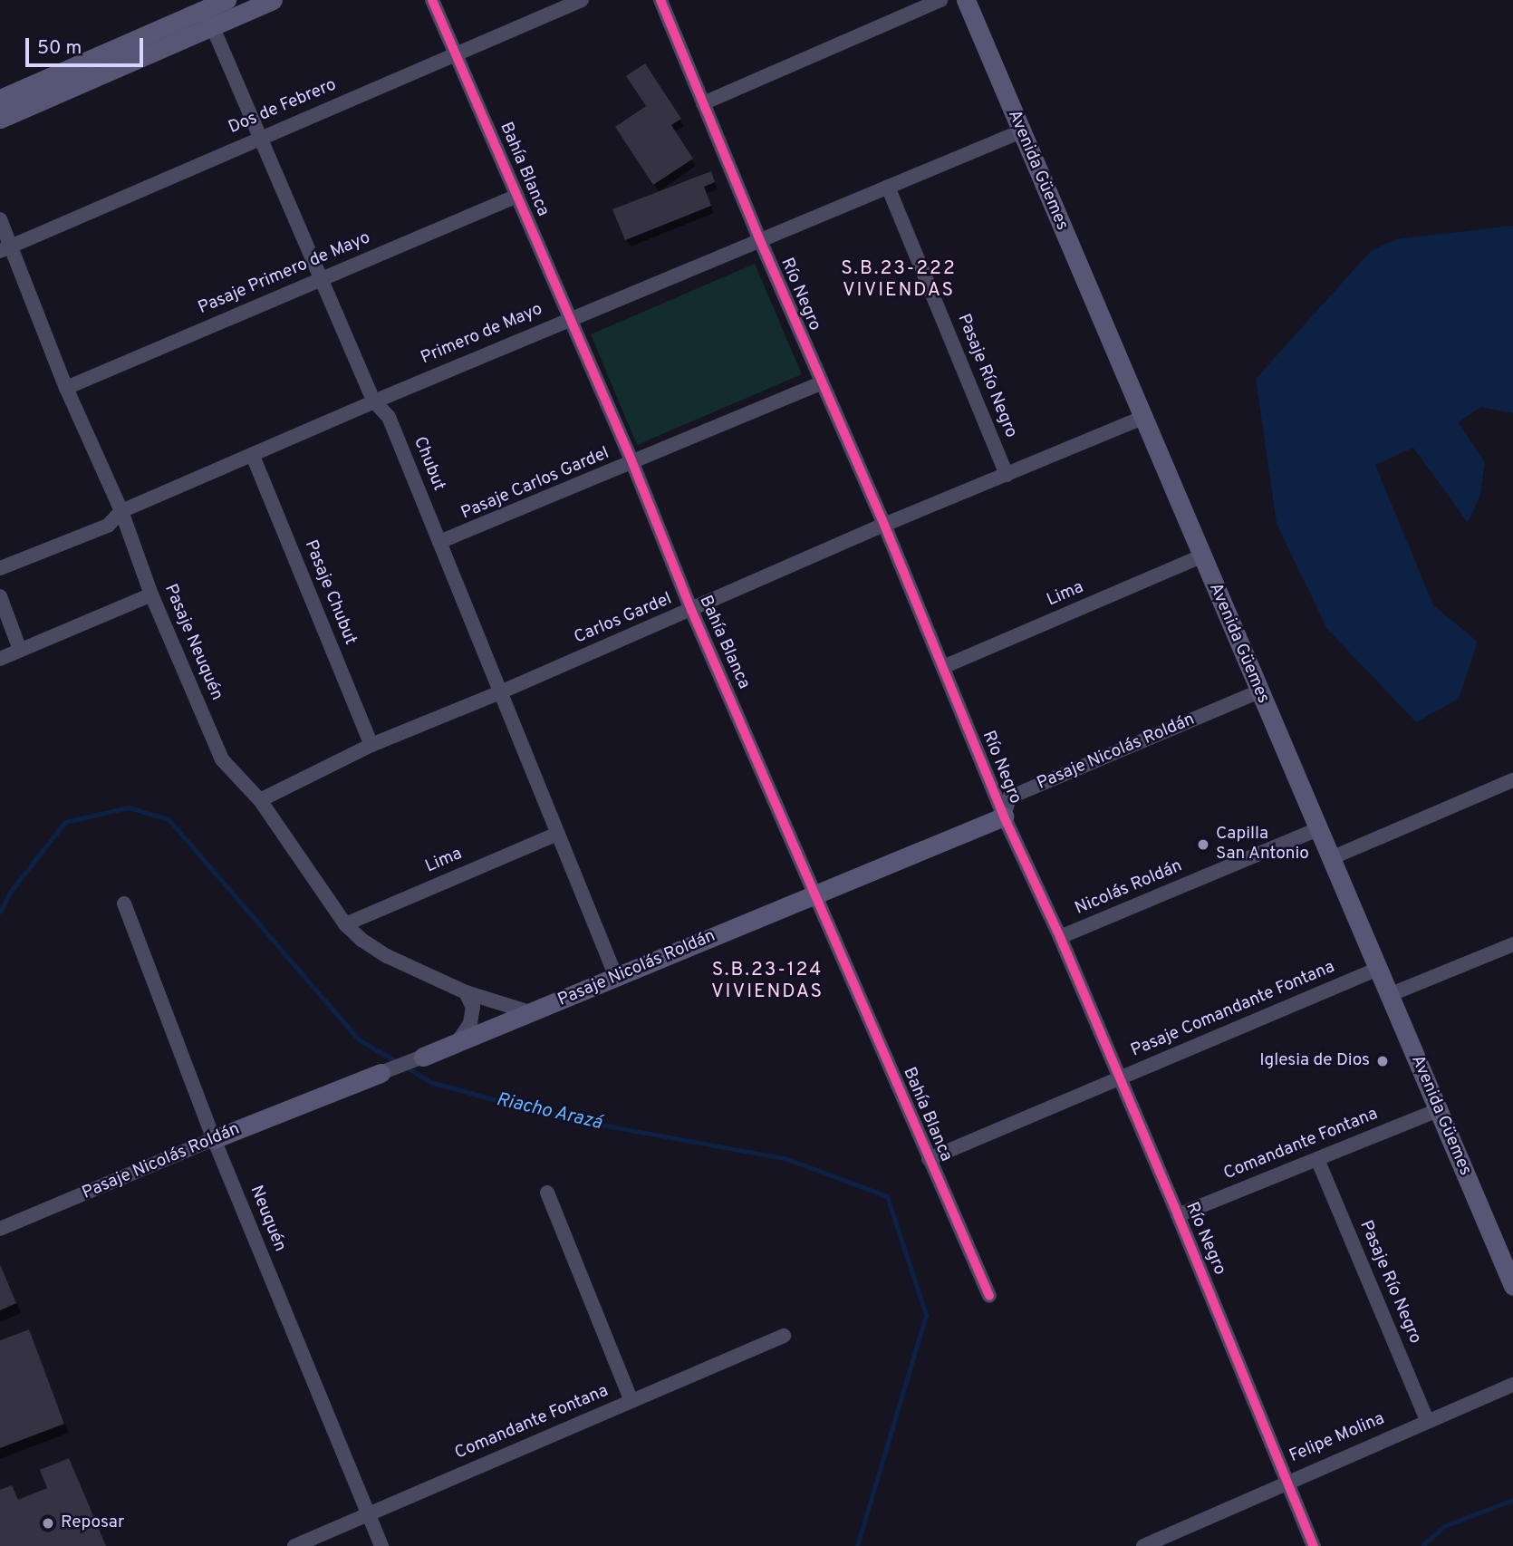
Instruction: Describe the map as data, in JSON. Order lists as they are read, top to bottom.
{
  "streets": {
    "street": [
      "Dos de Febrero",
      "Bahía Blanca",
      "Avenida Güemes",
      "Pasaje Primero de Mayo",
      "Río Negro",
      "Primero de Mayo",
      "Pasaje Río Negro",
      "Chubut",
      "Pasaje Carlos Gardel",
      "Pasaje Chubut",
      "Lima",
      "Carlos Gardel",
      "Pasaje Neuquén",
      "Pasaje Nicolás Roldán",
      "Nicolás Roldán",
      "Pasaje Comandante Fontana",
      "Comandante Fontana",
      "Neuquén",
      "Felipe Molina"
    ]
  },
  "crossings": [
    ["Dos de Febrero", "Bahía Blanca"],
    ["Dos de Febrero", "Chubut"],
    ["Dos de Febrero", "Pasaje Neuquén"],
    ["Bahía Blanca", "Pasaje Primero de Mayo"],
    ["Bahía Blanca", "Primero de Mayo"],
    ["Bahía Blanca", "Pasaje Carlos Gardel"],
    ["Bahía Blanca", "Carlos Gardel"],
    ["Bahía Blanca", "Pasaje Nicolás Roldán"],
    ["Bahía Blanca", "Pasaje Comandante Fontana"],
    ["Avenida Güemes", "Primero de Mayo"],
    ["Avenida Güemes", "Lima"],
    ["Avenida Güemes", "Carlos Gardel"],
    ["Avenida Güemes", "Pasaje Nicolás Roldán"],
    ["Avenida Güemes", "Nicolás Roldán"],
    ["Avenida Güemes", "Pasaje Comandante Fontana"],
    ["Avenida Güemes", "Comandante Fontana"],
    ["Pasaje Primero de Mayo", "Chubut"],
    ["Pasaje Primero de Mayo", "Pasaje Neuquén"],
    ["Río Negro", "Primero de Mayo"],
    ["Río Negro", "Pasaje Carlos Gardel"],
    ["Río Negro", "Lima"],
    ["Río Negro", "Carlos Gardel"],
    ["Río Negro", "Pasaje Nicolás Roldán"],
    ["Río Negro", "Nicolás Roldán"],
    ["Río Negro", "Pasaje Comandante Fontana"],
    ["Río Negro", "Comandante Fontana"],
    ["Río Negro", "Felipe Molina"],
    ["Primero de Mayo", "Pasaje Río Negro"],
    ["Primero de Mayo", "Chubut"],
    ["Primero de Mayo", "Pasaje Chubut"],
    ["Primero de Mayo", "Pasaje Neuquén"],
    ["Pasaje Río Negro", "Carlos Gardel"],
    ["Pasaje Río Negro", "Comandante Fontana"],
    ["Pasaje Río Negro", "Felipe Molina"],
    ["Chubut", "Pasaje Carlos Gardel"],
    ["Chubut", "Lima"],
    ["Chubut", "Carlos Gardel"],
    ["Chubut", "Pasaje Nicolás Roldán"],
    ["Pasaje Chubut", "Carlos Gardel"],
    ["Lima", "Pasaje Neuquén"],
    ["Carlos Gardel", "Pasaje Neuquén"],
    ["Pasaje Neuquén", "Pasaje Nicolás Roldán"],
    ["Pasaje Nicolás Roldán", "Neuquén"],
    ["Comandante Fontana", "Neuquén"]
  ],
  "districts": ["S.B.23-222 VIVIENDAS", "S.B.23-124 VIVIENDAS"],
  "water": ["Riacho Arazá"],
  "places": ["Capilla San Antonio", "Iglesia de Dios", "Reposar"],
  "scale_bar": "50 m"
}
